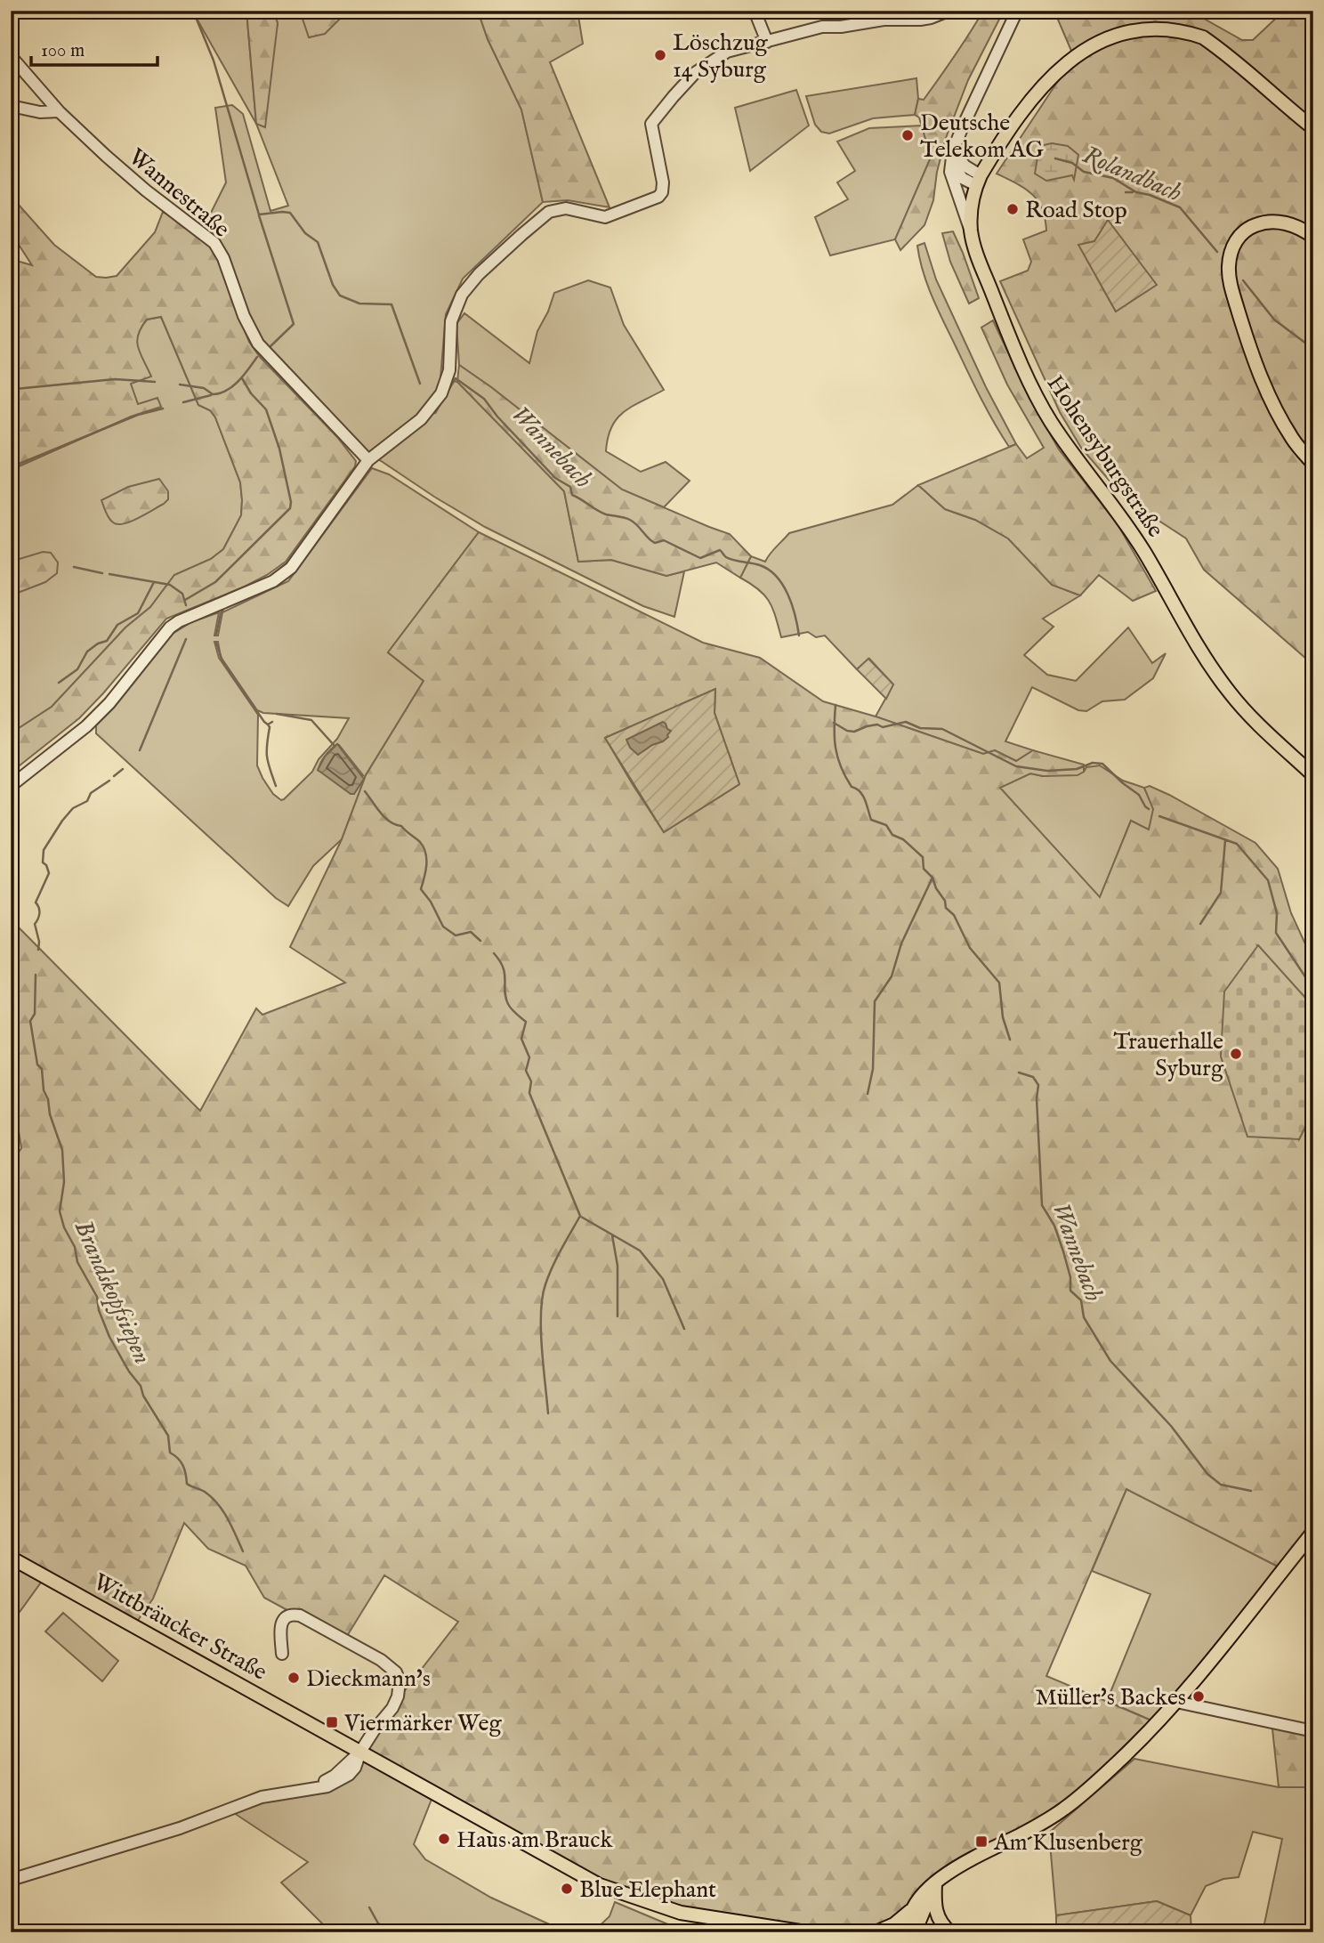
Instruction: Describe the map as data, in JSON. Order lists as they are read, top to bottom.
{
  "streets": {
    "main road": ["Hohensyburgstraße", "Wittbräucker Straße"],
    "street": ["Wannestraße"]
  },
  "water": ["Rolandbach", "Wannebach", "Brandskopfsiepen"],
  "places": {
    "other": [
      "Löschzug 14 Syburg",
      "Deutsche Telekom AG",
      "Road Stop",
      "Trauerhalle Syburg",
      "Dieckmann's",
      "Müller's Backes",
      "Haus am Brauck",
      "Blue Elephant"
    ],
    "transit": ["Viermärker Weg", "Am Klusenberg"]
  },
  "scale_bar": "100 m"
}
